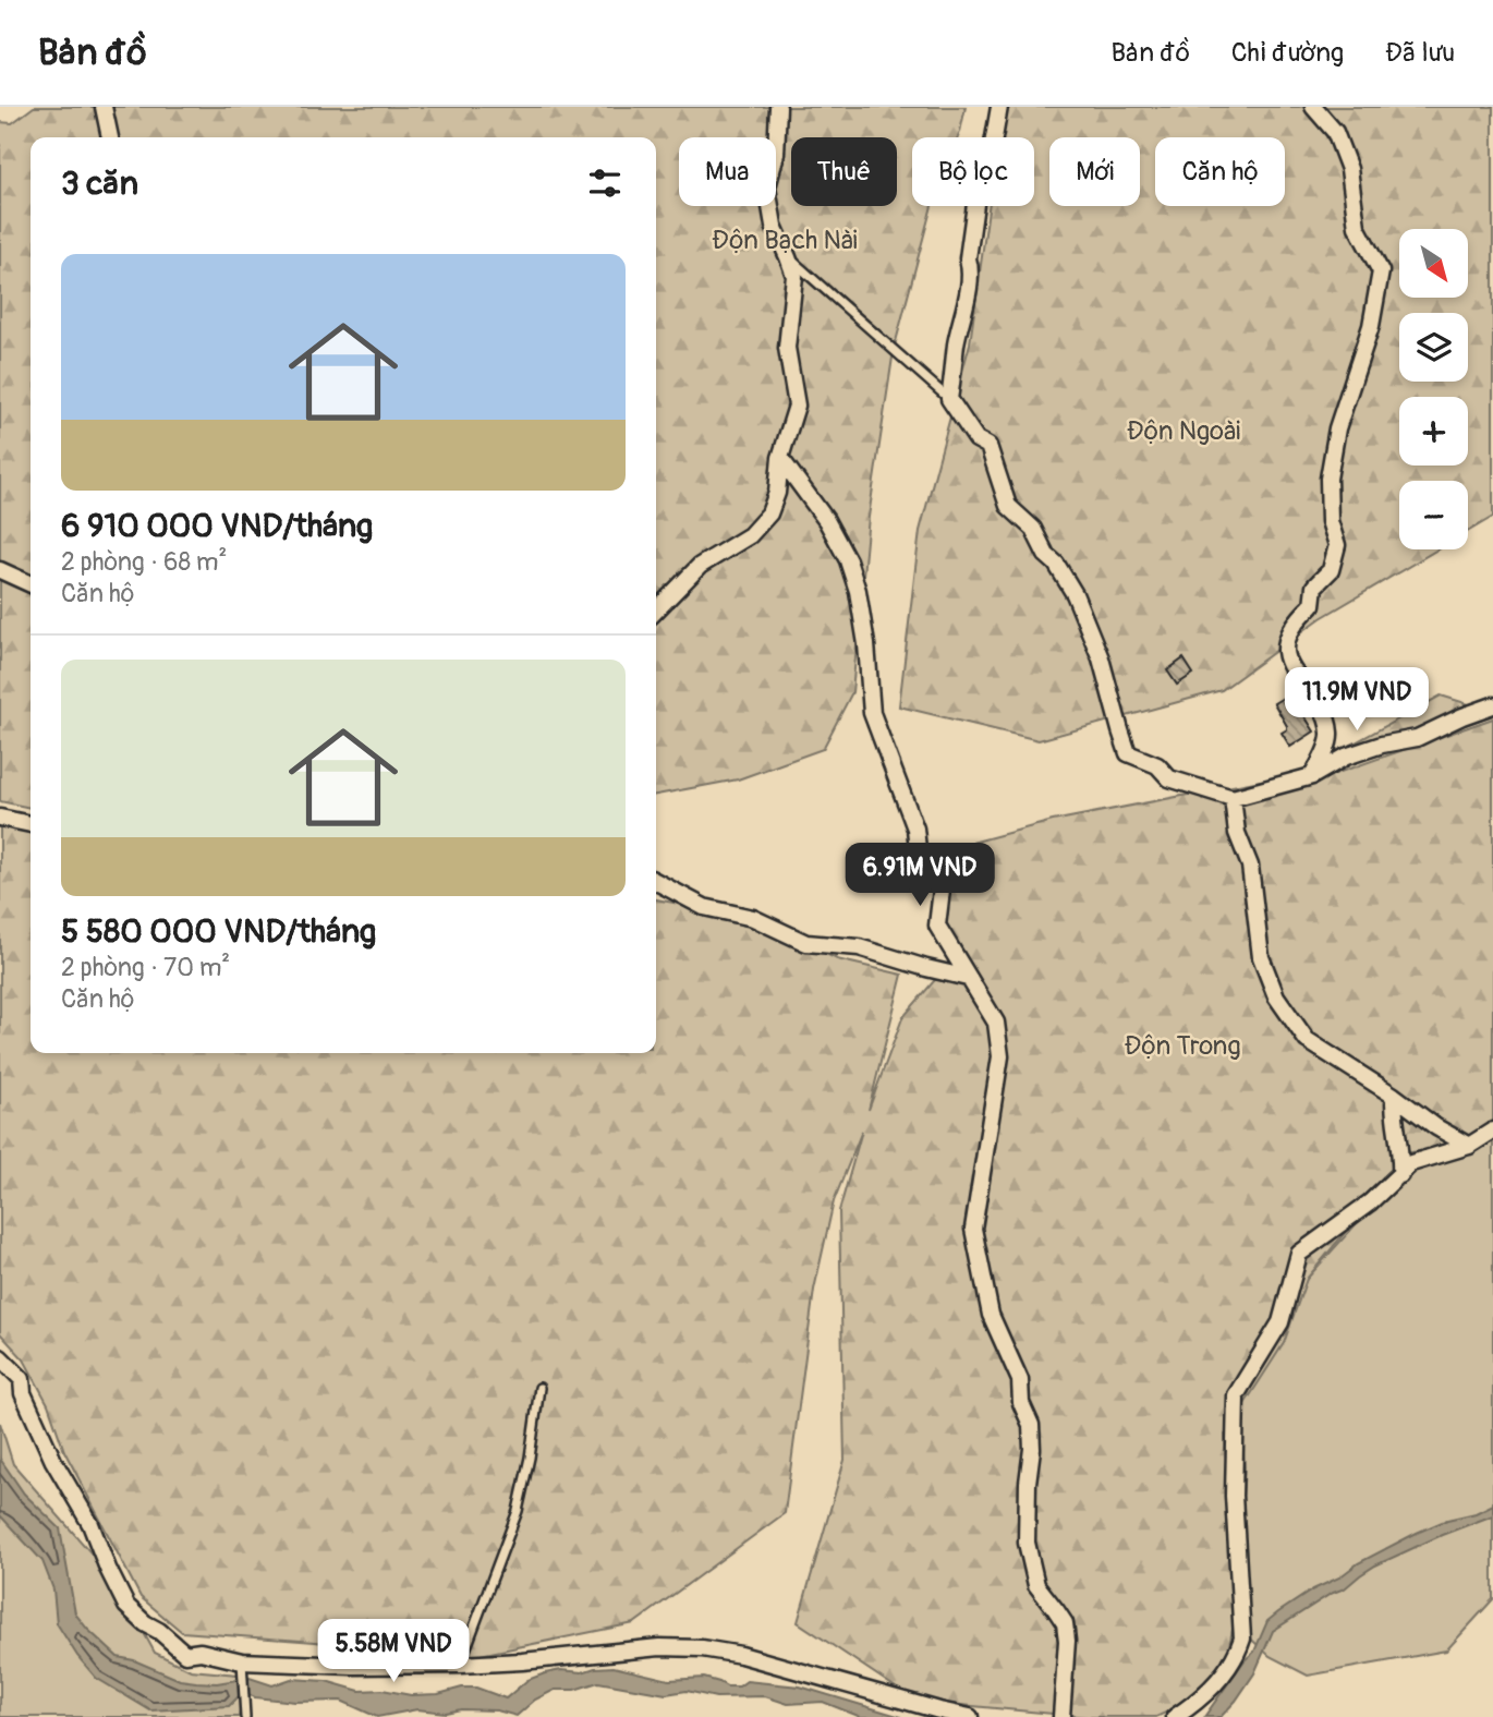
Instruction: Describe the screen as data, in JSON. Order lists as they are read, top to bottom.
{
  "parks": ["Độn Bạch Nài", "Độn Ngoài", "Độn Trong"],
  "north": "bottom right",
  "page": {
    "header": "Bản đồ",
    "nav": ["Bản đồ", "Chỉ đường", "Đã lưu"],
    "chip": [
      "Mua",
      "Thuê",
      "Bộ lọc",
      "Mới",
      "Căn hộ"
    ],
    "heading": "3 căn",
    "map_buttons": ["+", "−"],
    "list": [
      {
        "name": "6 910 000 VND/tháng",
        "note": "2 phòng · 68 m² · Căn hộ"
      },
      {
        "name": "5 580 000 VND/tháng",
        "note": "2 phòng · 70 m² · Căn hộ"
      }
    ],
    "price": ["11.9M VND", "6.91M VND", "5.58M VND"]
  }
}
